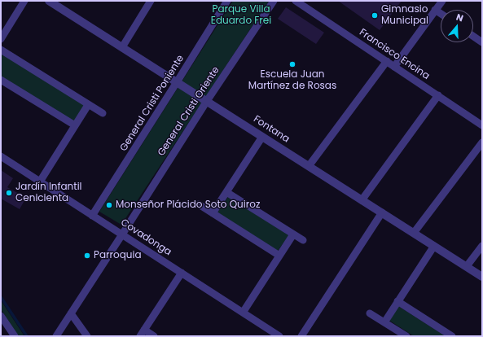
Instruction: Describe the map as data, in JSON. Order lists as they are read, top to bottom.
{
  "streets": {
    "street": [
      "Francisco Encina",
      "General Cristi Poniente",
      "General Cristi Oriente",
      "Fontana",
      "Covadonga"
    ]
  },
  "crossings": [
    ["General Cristi Poniente", "Fontana"],
    ["General Cristi Poniente", "Covadonga"],
    ["General Cristi Oriente", "Fontana"],
    ["General Cristi Oriente", "Covadonga"]
  ],
  "parks": ["Parque Villa Eduardo Frei"],
  "places": [
    "Gimnasio Municipal",
    "Escuela Juan Martínez de Rosas",
    "Jardín Infantil Cenicienta",
    "Monseñor Plácido Soto Quiroz",
    "Parroquia"
  ],
  "north": "top"
}
